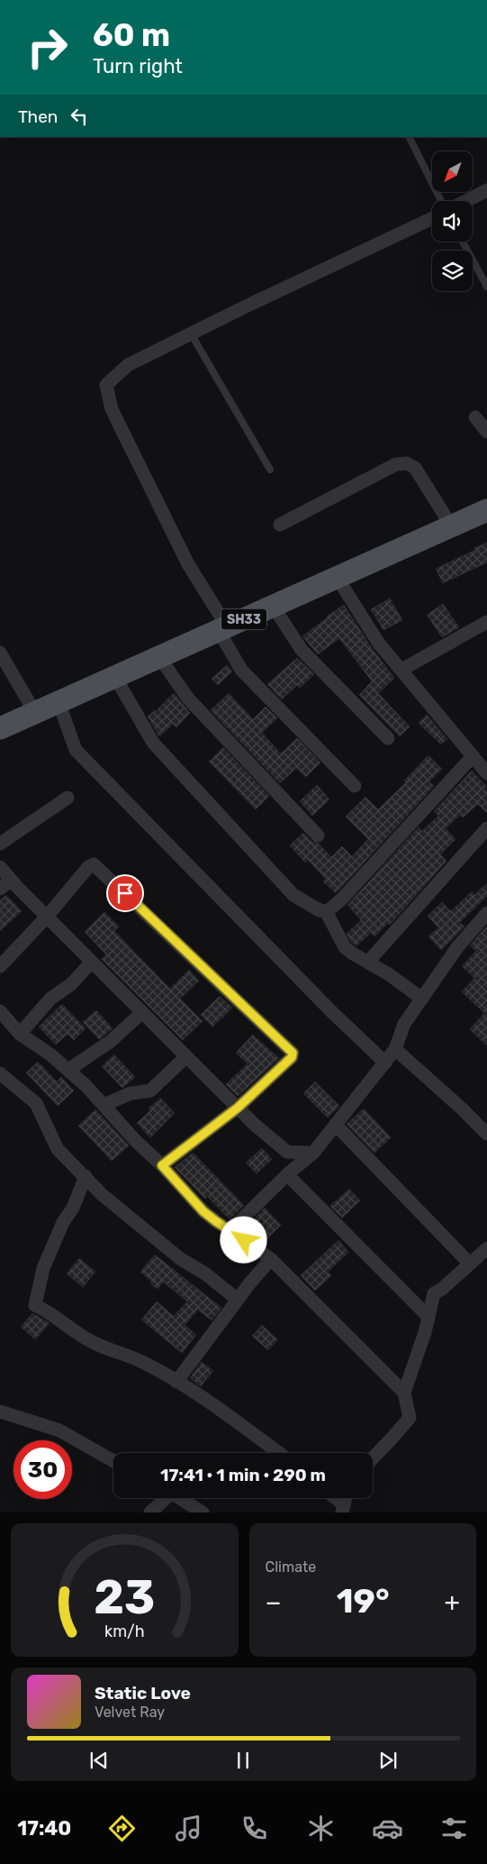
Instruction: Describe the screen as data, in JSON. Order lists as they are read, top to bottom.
{
  "streets": {
    "main road": ["SH33"]
  },
  "north": "bottom left",
  "page": {
    "turn": ["60 m", "Turn right"],
    "then": "Then",
    "limit": "30",
    "trip": "17:41 · 1 min · 290 m",
    "tile": "Climate",
    "heat": ["−", "19°", "+"],
    "song": ["Static Love", "Velvet Ray"],
    "tabs": "17:40",
    "gauge": ["23", "km/h"]
  }
}
